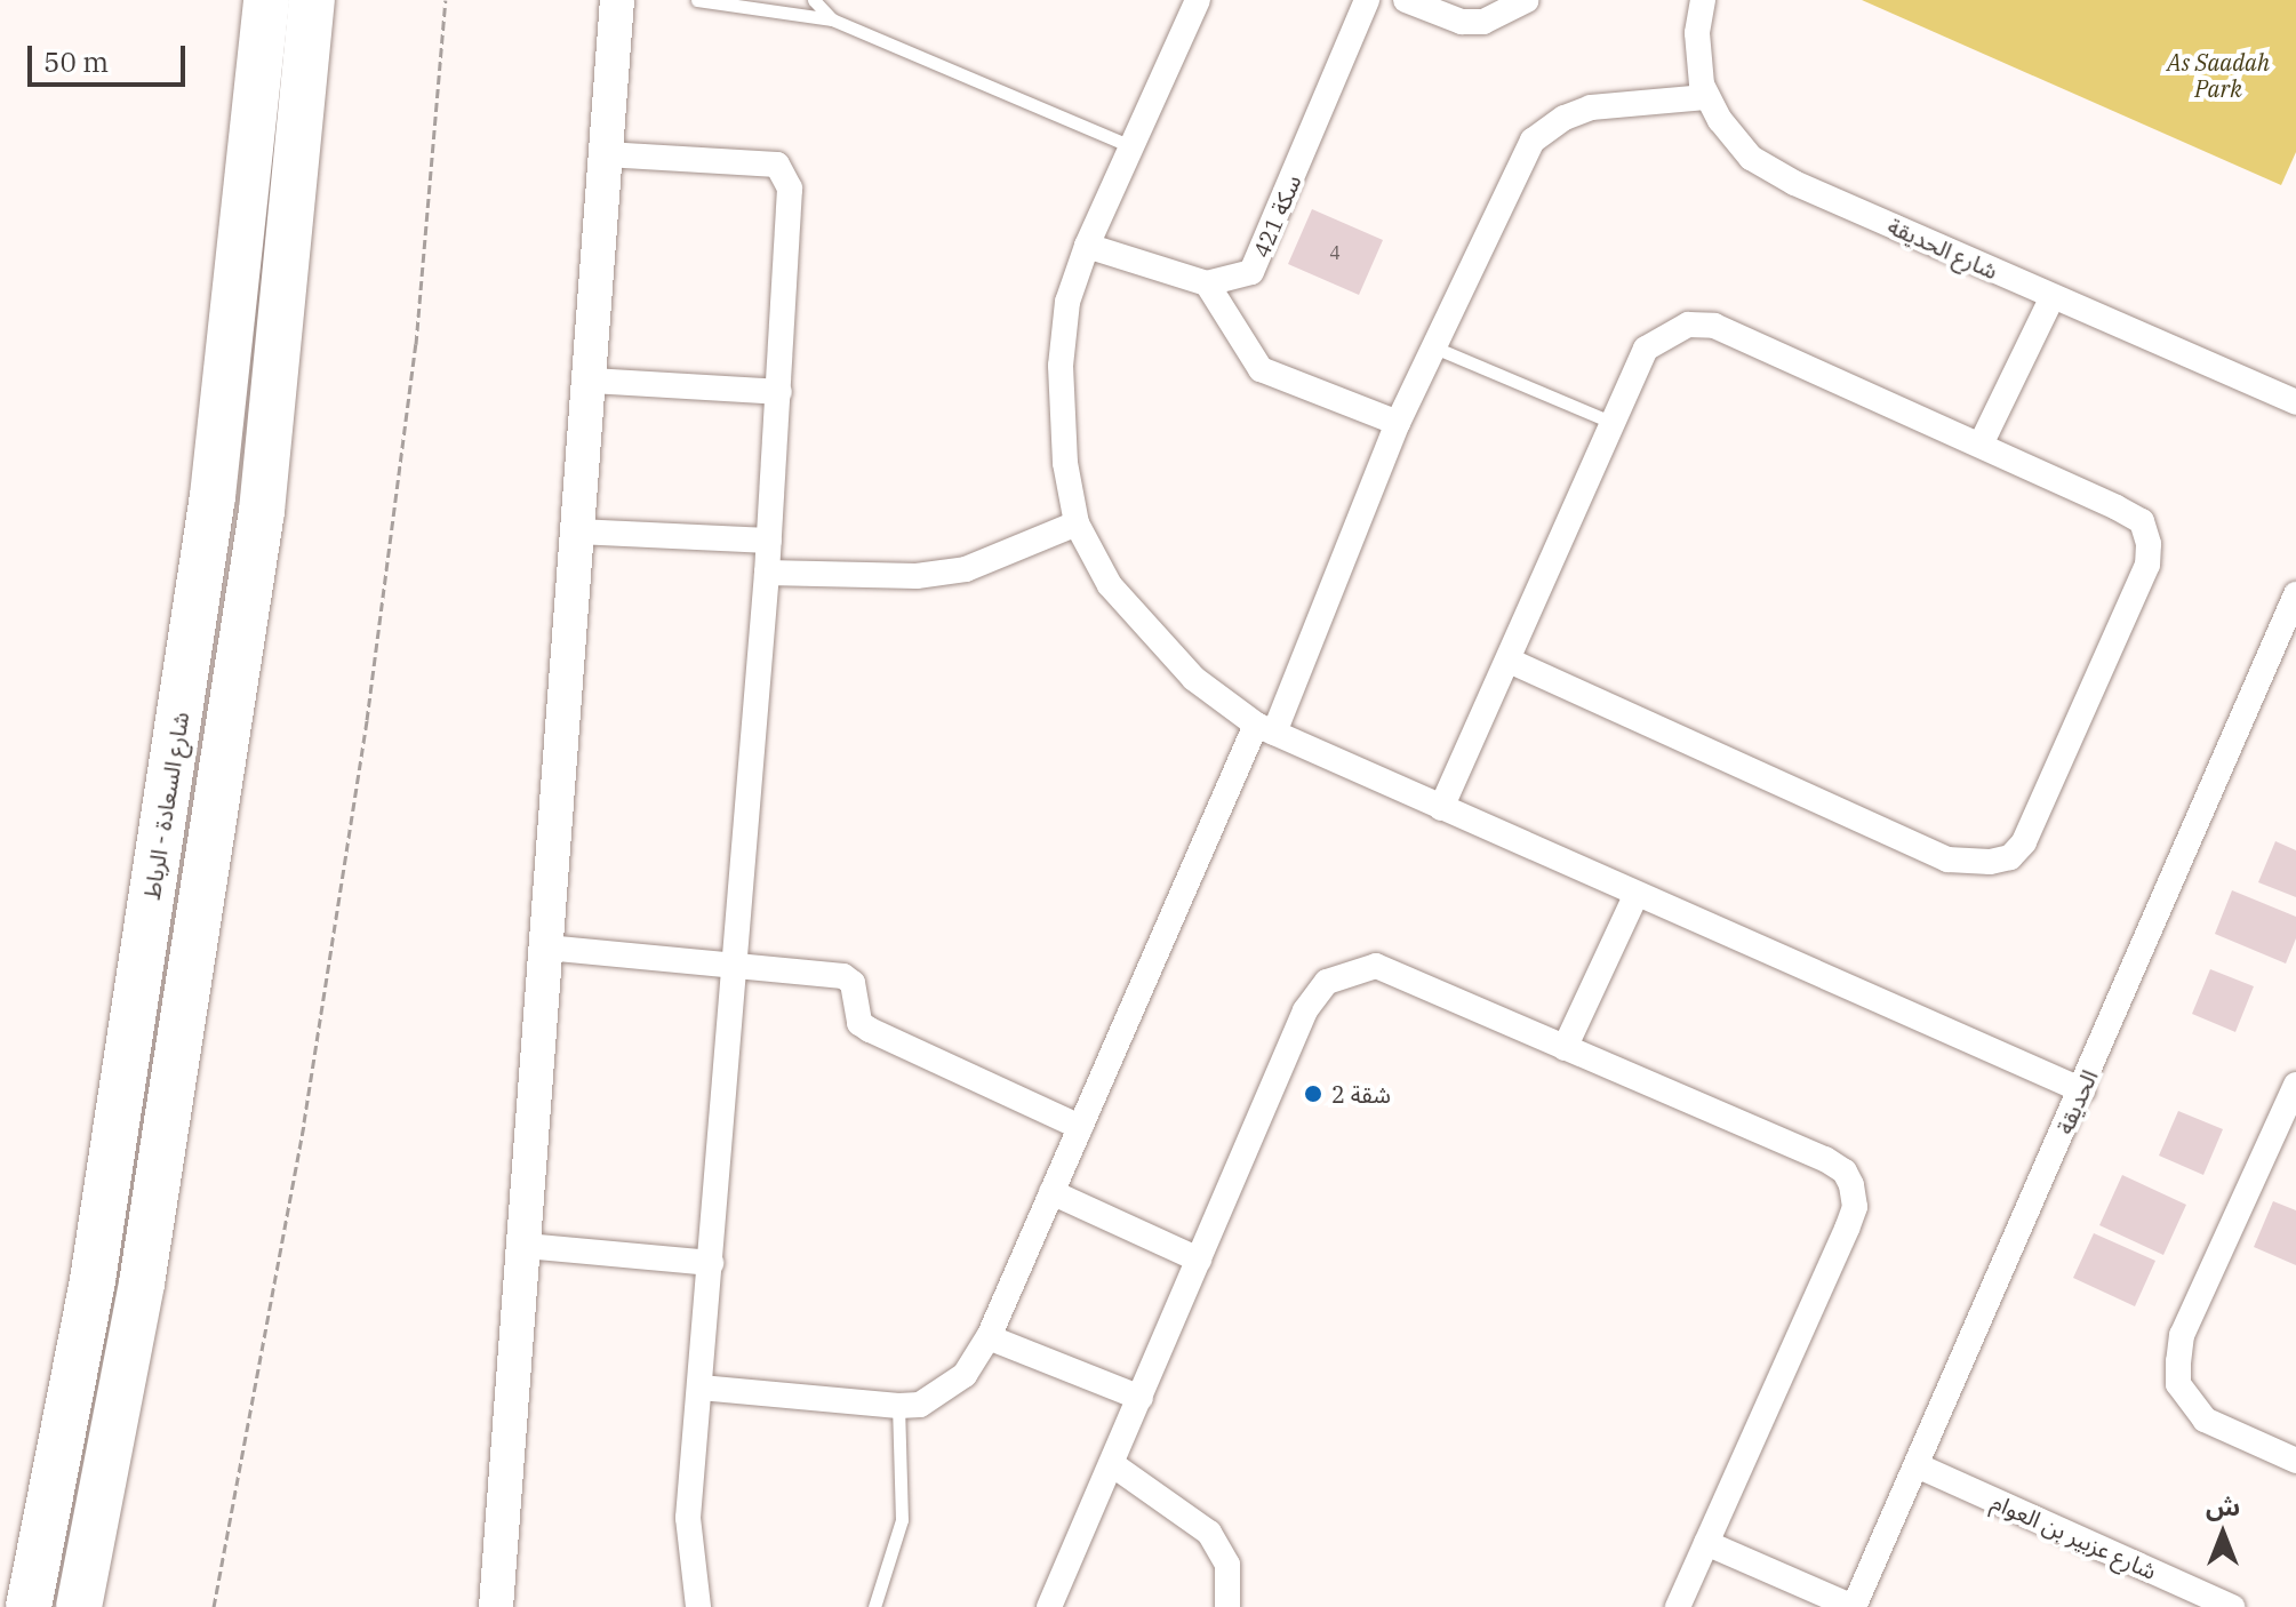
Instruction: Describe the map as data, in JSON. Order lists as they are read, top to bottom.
{
  "streets": {
    "highway": ["شارع السعادة - الرباط"],
    "street": [
      "سكة 421",
      "شارع الحديقة",
      "الحديقة",
      "شارع عزبير بن العوام"
    ]
  },
  "crossings": [
    ["الحديقة", "شارع عزبير بن العوام"]
  ],
  "parks": ["As Saadah Park"],
  "places": ["شقة 2"],
  "house_numbers": ["4"],
  "scale_bar": "50 m",
  "north": "top"
}
